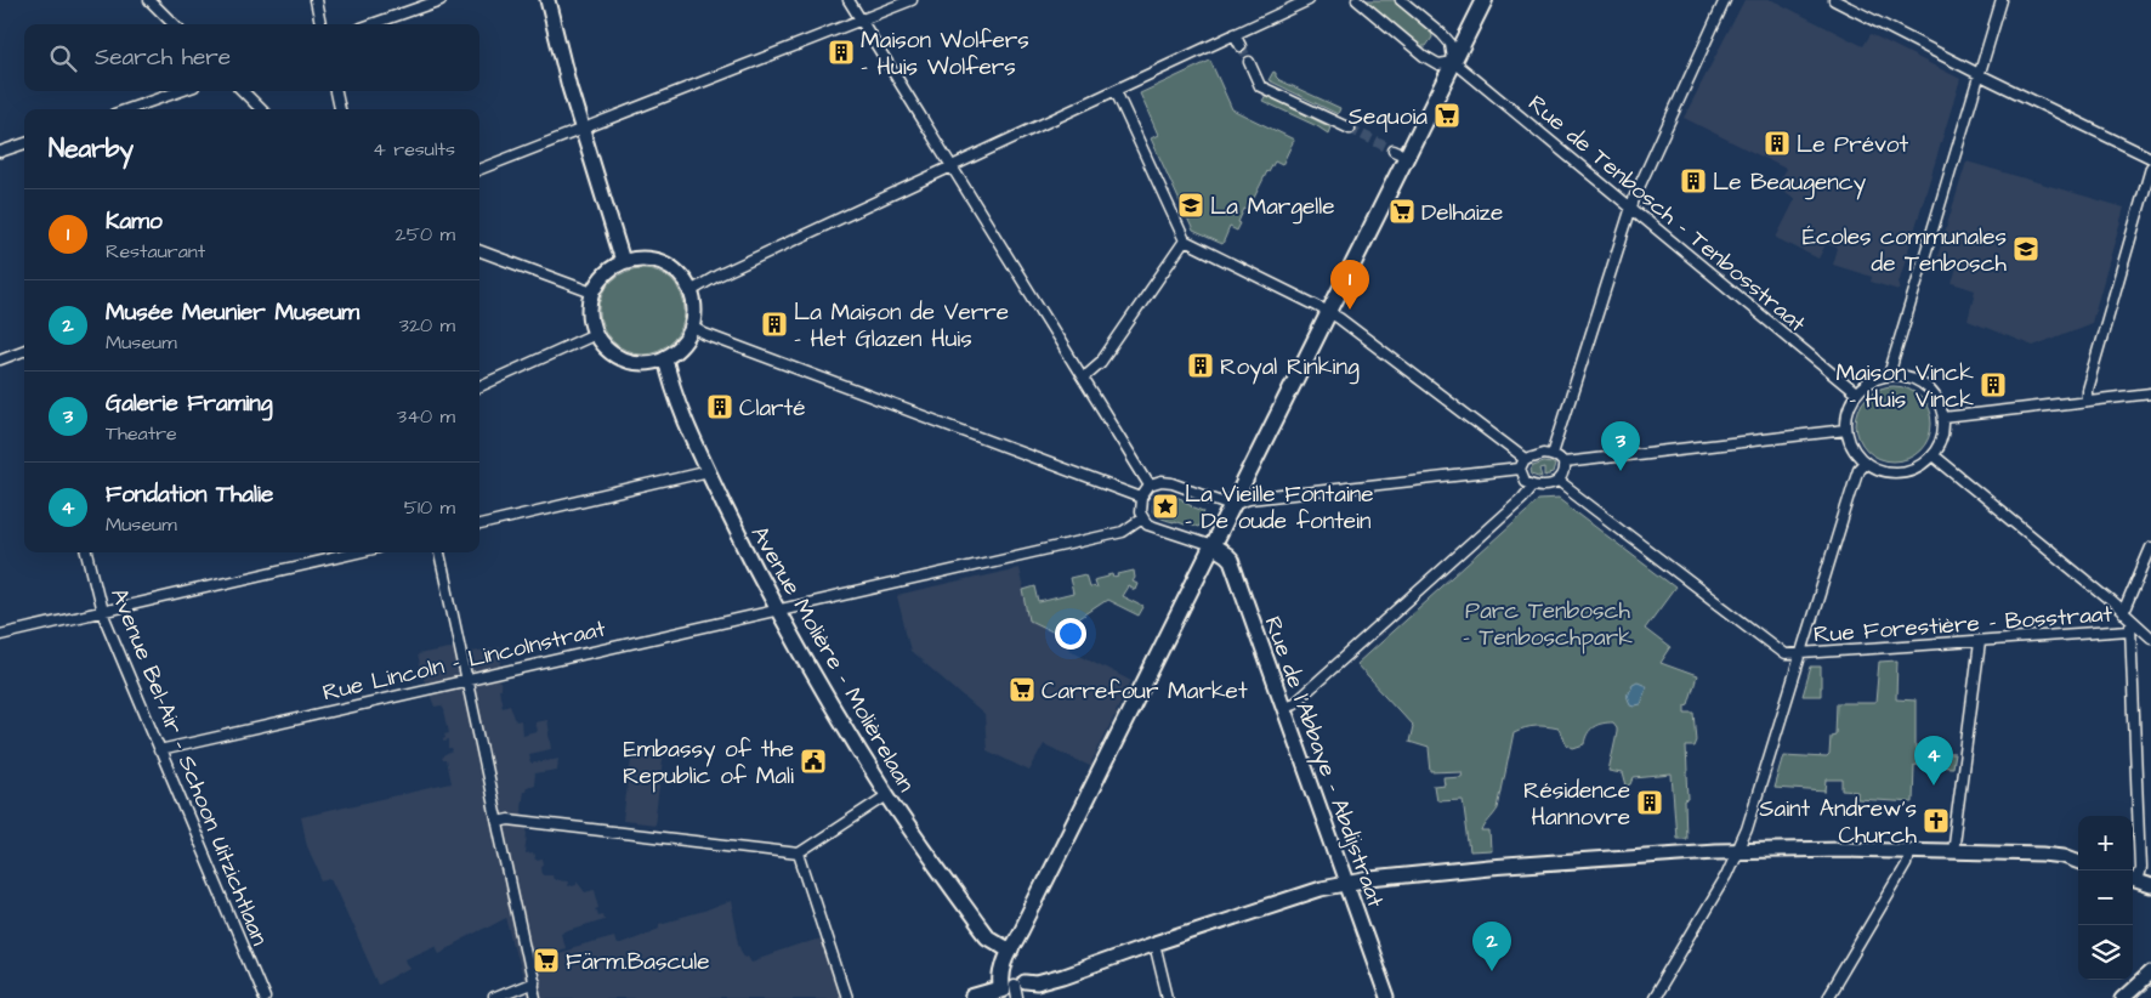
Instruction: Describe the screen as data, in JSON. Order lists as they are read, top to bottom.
{
  "streets": {
    "street": [
      "Rue de Tenbosch - Tenbosstraat",
      "Rue Forestière - Bosstraat",
      "Avenue Molière - Molièrelaan",
      "Rue Lincoln - Lincolnstraat",
      "Rue de l'Abbaye - Abdijstraat",
      "Avenue Bel-Air - Schoon Uitzichtlaan"
    ]
  },
  "crossings": [
    ["Avenue Molière - Molièrelaan", "Rue Lincoln - Lincolnstraat"],
    ["Rue Lincoln - Lincolnstraat", "Avenue Bel-Air - Schoon Uitzichtlaan"]
  ],
  "parks": ["Parc Tenbosch - Tenboschpark"],
  "places": {
    "building": [
      "Maison Wolfers - Huis Wolfers",
      "Le Prévot",
      "Le Beaugency",
      "La Maison de Verre - Het Glazen Huis",
      "Royal Rinking",
      "Maison Vinck - Huis Vinck",
      "Clarté",
      "Résidence Hannovre"
    ],
    "supermarket": [
      "Sequoia",
      "Delhaize",
      "Carrefour Market",
      "Färm.Bascule"
    ],
    "school or university": ["La Margelle", "Écoles communales de Tenbosch"],
    "place": ["La Vieille Fontaine - De oude fontein"],
    "public building": ["Embassy of the Republic of Mali"],
    "church": ["Saint Andrew's Church"]
  },
  "page": {
    "search": "Search here",
    "heading": ["Nearby", "4 results"],
    "list": [
      {
        "mark": "1",
        "name": "Kamo",
        "note": "Restaurant",
        "value": "250 m"
      },
      {
        "mark": "2",
        "name": "Musée Meunier Museum",
        "note": "Museum",
        "value": "320 m"
      },
      {
        "mark": "3",
        "name": "Galerie Framing",
        "note": "Theatre",
        "value": "340 m"
      },
      {
        "mark": "4",
        "name": "Fondation Thalie",
        "note": "Museum",
        "value": "510 m"
      }
    ],
    "pins": [
      "1",
      "3",
      "4",
      "2"
    ],
    "map_buttons": ["+", "−"]
  }
}
